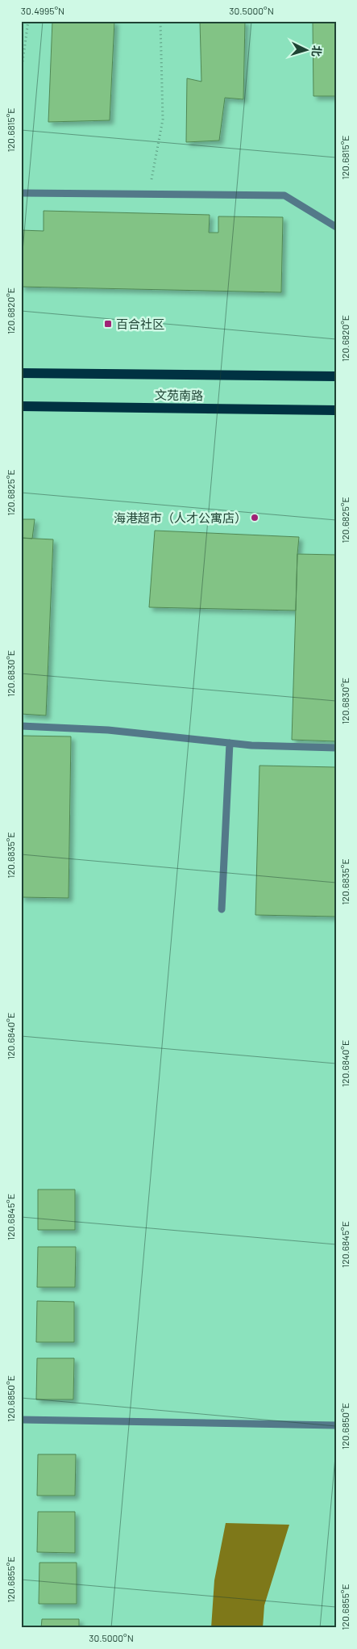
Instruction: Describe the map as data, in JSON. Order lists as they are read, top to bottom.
{
  "streets": {
    "main road": ["文苑南路"]
  },
  "places": {
    "transit": ["百合社区"],
    "other": ["海港超市（人才公寓店）"]
  },
  "north": "right",
  "coordinates": [
    "30.4995°N",
    "30.5000°N",
    "120.6815°E",
    "120.6820°E",
    "120.6825°E",
    "120.6830°E",
    "120.6835°E",
    "120.6840°E",
    "120.6845°E",
    "120.6850°E",
    "120.6855°E"
  ]
}
